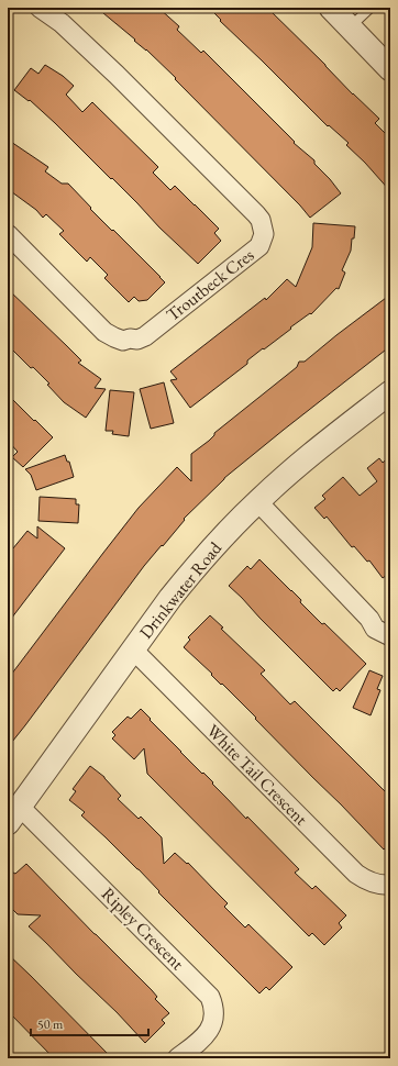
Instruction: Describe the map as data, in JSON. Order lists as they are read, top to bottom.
{
  "streets": {
    "street": [
      "Troutbeck Cres",
      "Drinkwater Road",
      "White Tail Crescent",
      "Ripley Crescent"
    ]
  },
  "crossings": [
    ["Drinkwater Road", "White Tail Crescent"],
    ["Drinkwater Road", "Ripley Crescent"]
  ],
  "scale_bar": "50 m"
}
